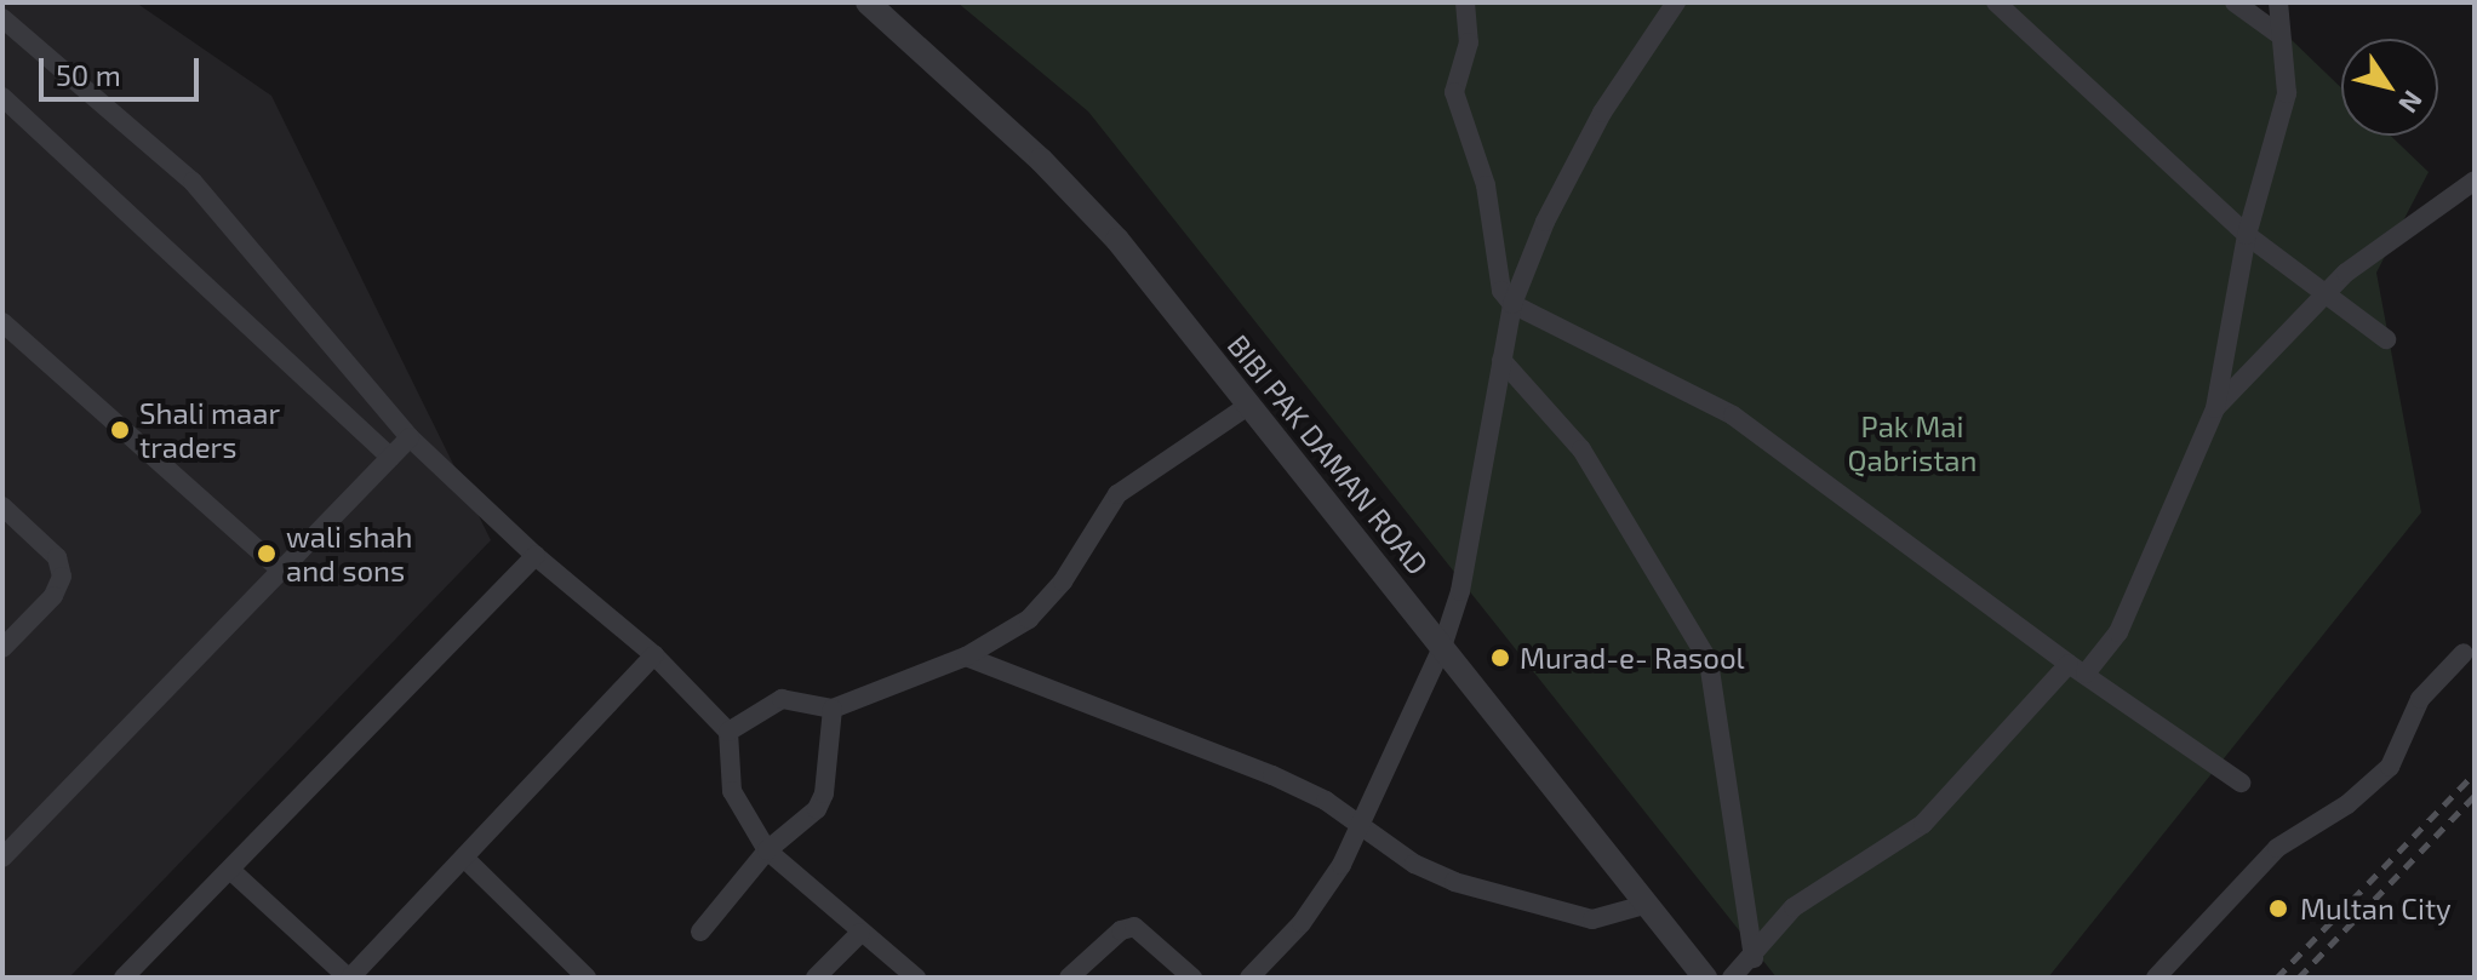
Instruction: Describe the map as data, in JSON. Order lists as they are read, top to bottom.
{
  "streets": {
    "street": ["BIBI PAK DAMAN ROAD"]
  },
  "parks": ["Pak Mai Qabristan"],
  "places": [
    "Shali maar traders",
    "wali shah and sons",
    "Murad-e- Rasool",
    "Multan City"
  ],
  "scale_bar": "50 m",
  "north": "bottom right"
}
